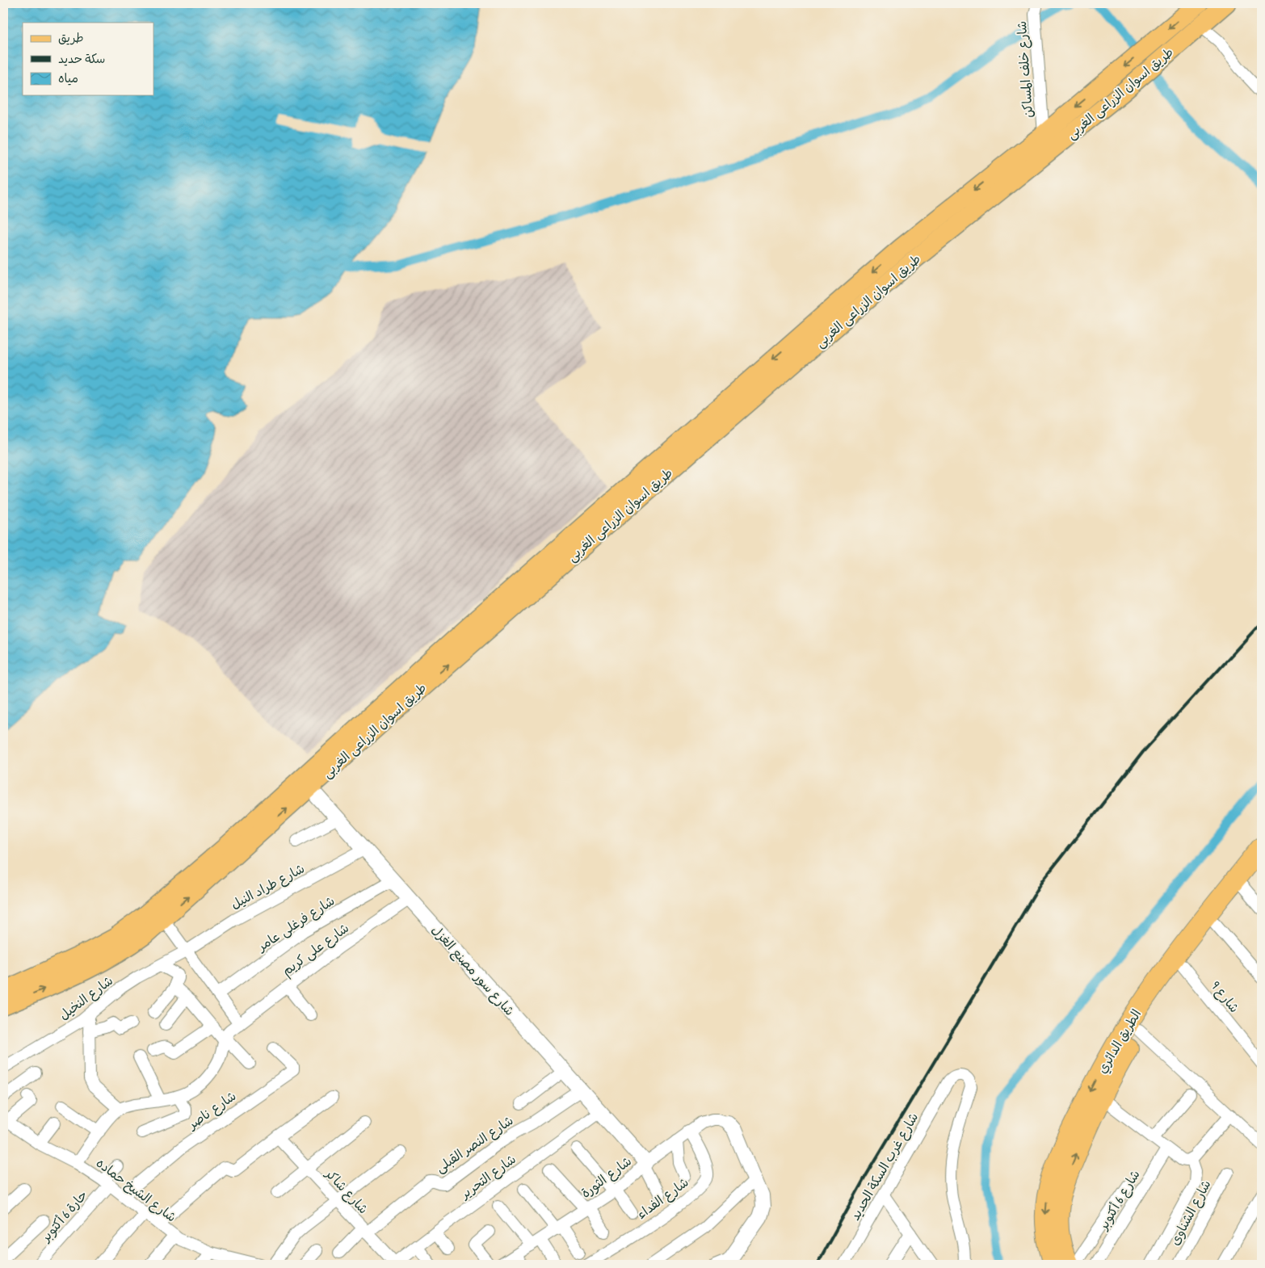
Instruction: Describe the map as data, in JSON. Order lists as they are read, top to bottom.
{
  "streets": {
    "highway": ["الطريق الدائري"],
    "main road": ["طريق اسوان الزراعى الغربى"],
    "street": [
      "شارع خلف المساكن",
      "شارع طراد النيل",
      "شارع فرغلى عامر",
      "شارع على كريم",
      "شارع سور مصنع الغزل",
      "شارع 9",
      "شارع النخيل",
      "شارع ناصر",
      "شارع النصر القبلى",
      "شارع غرب السكة الحديد",
      "شارع التحرير",
      "شارع الثورة",
      "شارع الشيخ حماده",
      "شارع شاكر",
      "شارع الفداء",
      "شارع 6 أكتوبر",
      "شارع الشناوى",
      "حارة 6 أكتوبر"
    ]
  },
  "crossings": [
    ["شارع خلف المساكن", "طريق اسوان الزراعى الغربى"],
    ["طريق اسوان الزراعى الغربى", "شارع سور مصنع الغزل"],
    ["شارع طراد النيل", "شارع سور مصنع الغزل"],
    ["شارع طراد النيل", "شارع النخيل"],
    ["شارع فرغلى عامر", "شارع سور مصنع الغزل"],
    ["شارع على كريم", "شارع سور مصنع الغزل"],
    ["شارع على كريم", "شارع النخيل"],
    ["شارع سور مصنع الغزل", "شارع النصر القبلى"],
    ["شارع سور مصنع الغزل", "شارع التحرير"],
    ["شارع سور مصنع الغزل", "شارع الثورة"],
    ["شارع 9", "الطريق الدائري"],
    ["شارع ناصر", "شارع الشيخ حماده"],
    ["شارع النصر القبلى", "شارع شاكر"],
    ["شارع التحرير", "شارع شاكر"],
    ["شارع الثورة", "شارع الفداء"],
    ["شارع الشيخ حماده", "حارة 6 أكتوبر"]
  ],
  "legend": ["طريق", "سكة حديد", "مياه"]
}
